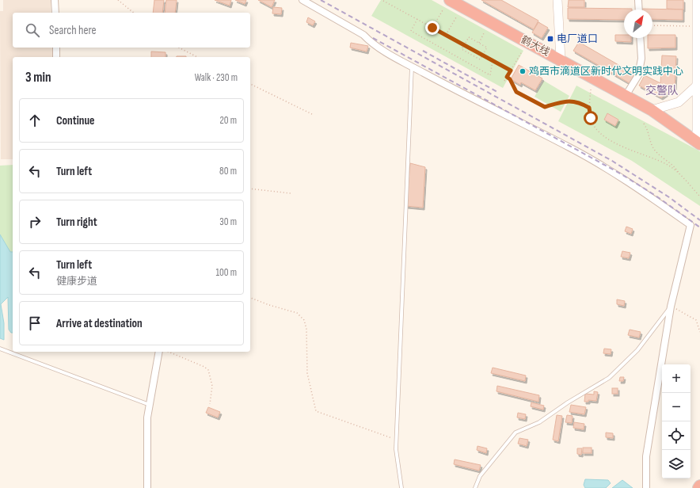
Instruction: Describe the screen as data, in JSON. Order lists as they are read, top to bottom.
{
  "streets": {
    "highway": ["鹤大线"]
  },
  "districts": ["交警队"],
  "places": {
    "transit": ["电厂道口"],
    "other": ["鸡西市滴道区新时代文明实践中心"]
  },
  "north": "top right",
  "page": {
    "search": "Search here",
    "heading": ["3 min", "Walk · 230 m"],
    "list": [
      ["Continue", "20 m"],
      ["Turn left", "80 m"],
      ["Turn right", "30 m"],
      ["Turn left", "健康步道", "100 m"],
      "Arrive at destination"
    ],
    "map_buttons": ["+", "−"]
  }
}
